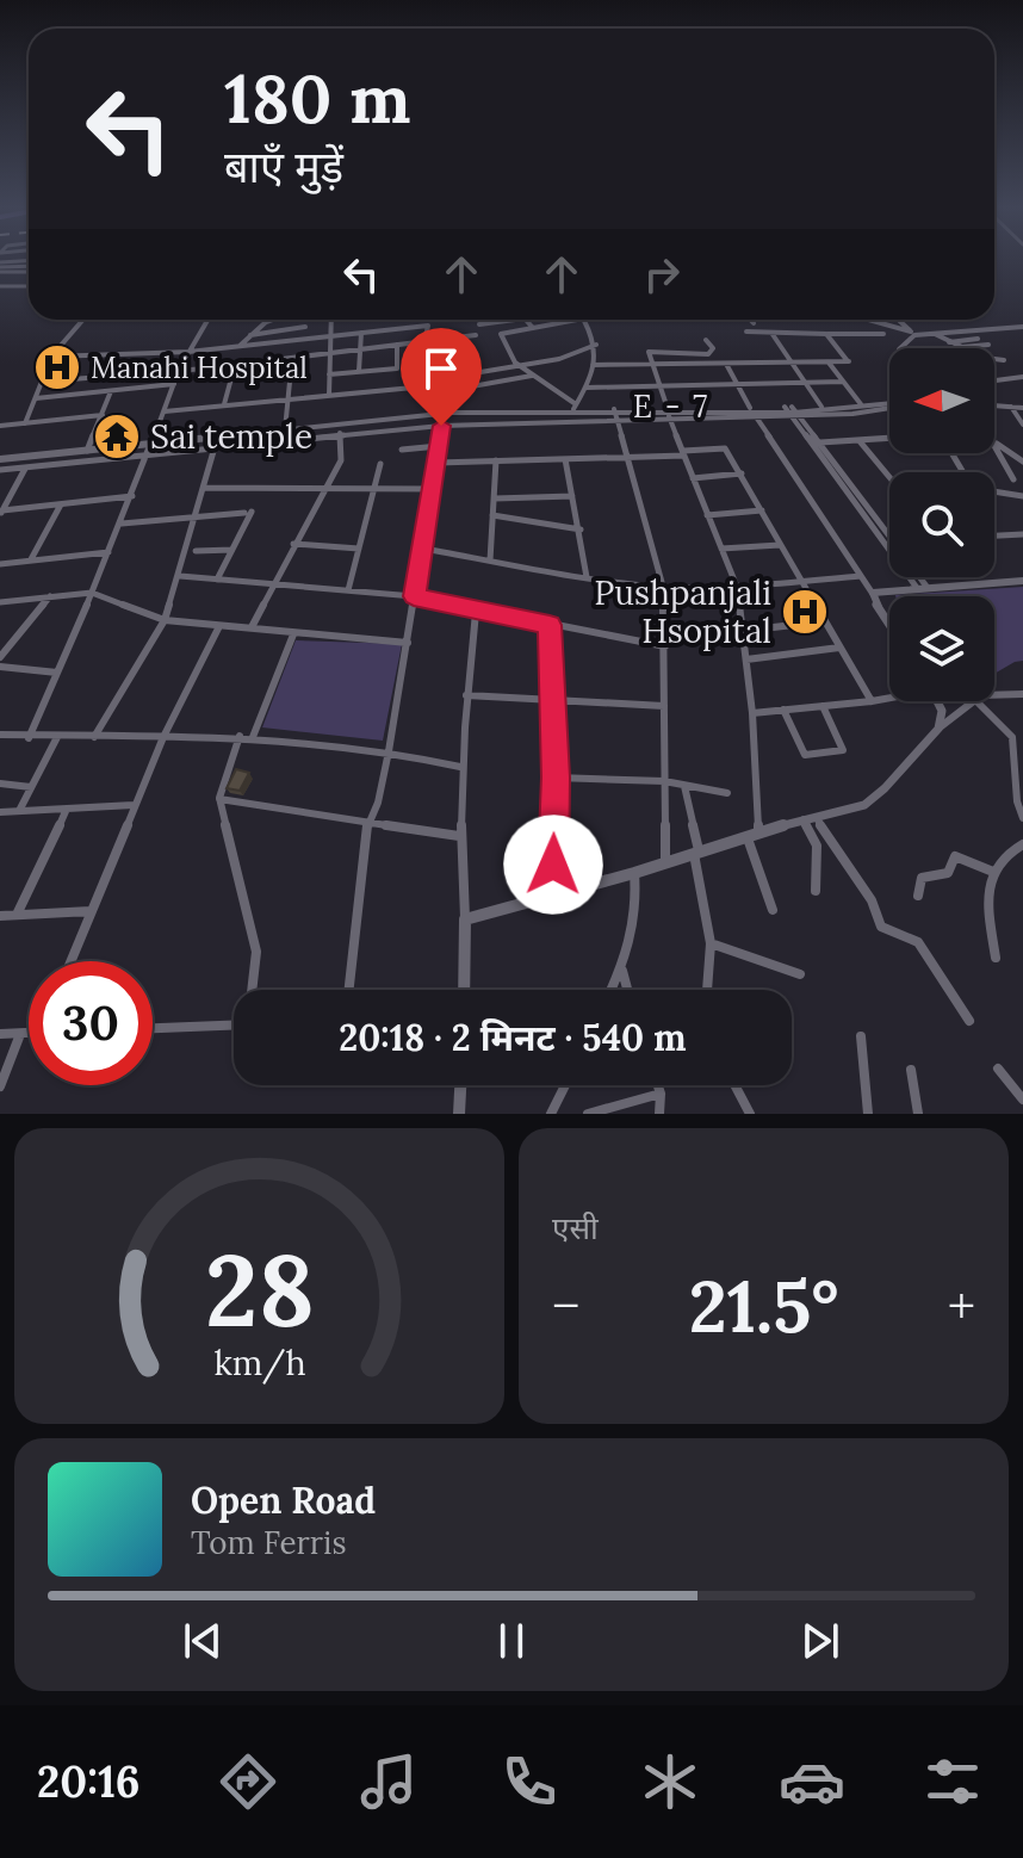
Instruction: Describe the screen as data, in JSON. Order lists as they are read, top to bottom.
{
  "districts": ["E - 7"],
  "places": {
    "hospital": ["Manahi Hospital", "Pushpanjali Hsopital"],
    "temple": ["Sai temple"]
  },
  "north": "left",
  "page": {
    "turn": ["180 m", "बाएँ मुड़ें"],
    "limit": "30",
    "trip": "20:18 · 2 मिनट · 540 m",
    "tile": "एसी",
    "heat": ["−", "21.5°", "+"],
    "song": ["Open Road", "Tom Ferris"],
    "tabs": "20:16",
    "gauge": ["28", "km/h"]
  }
}
